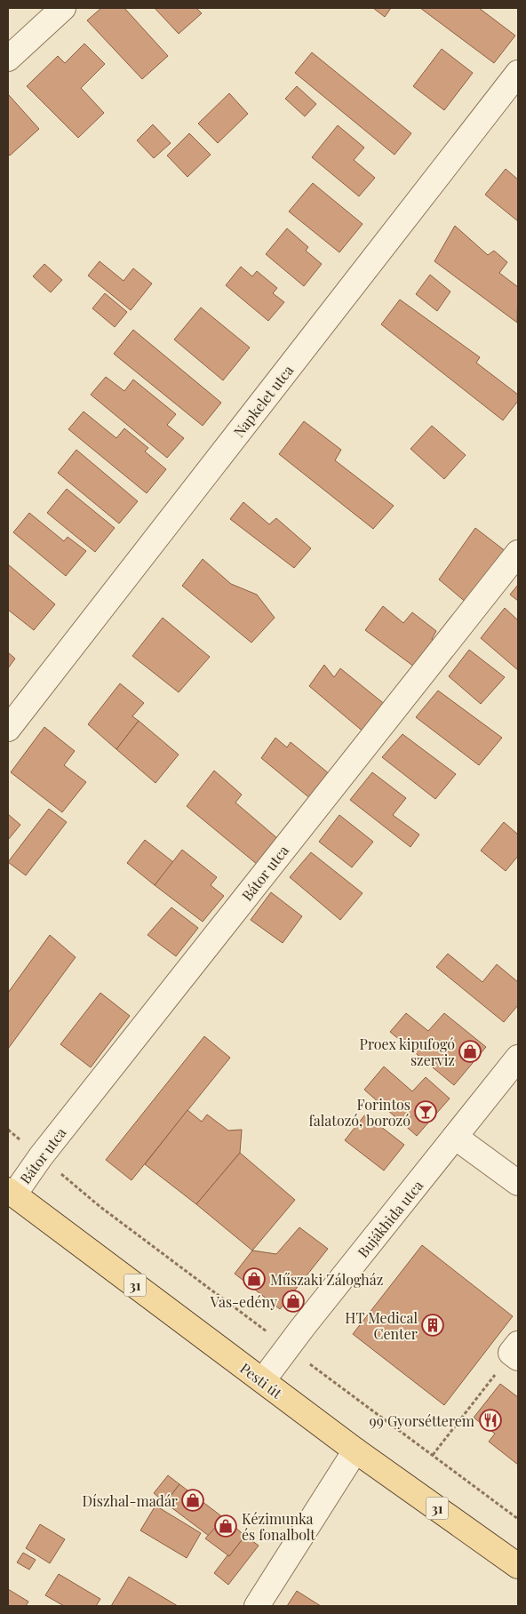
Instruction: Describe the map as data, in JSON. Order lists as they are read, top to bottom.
{
  "streets": {
    "main road": ["31", "Pesti út"],
    "street": ["Napkelet utca", "Bátor utca", "Bujákhida utca"]
  },
  "crossings": [
    ["Bátor utca", "Pesti út"],
    ["Bujákhida utca", "Pesti út"]
  ],
  "places": {
    "shop": [
      "Proex kipufogó szerviz",
      "Műszaki Zálogház",
      "Vas-edény",
      "Díszhal-madár",
      "Kézimunka és fonalbolt"
    ],
    "bar": ["Forintos falatozó, borozó"],
    "building": ["HT Medical Center"],
    "restaurant": ["99 Gyorsétterem"]
  }
}
